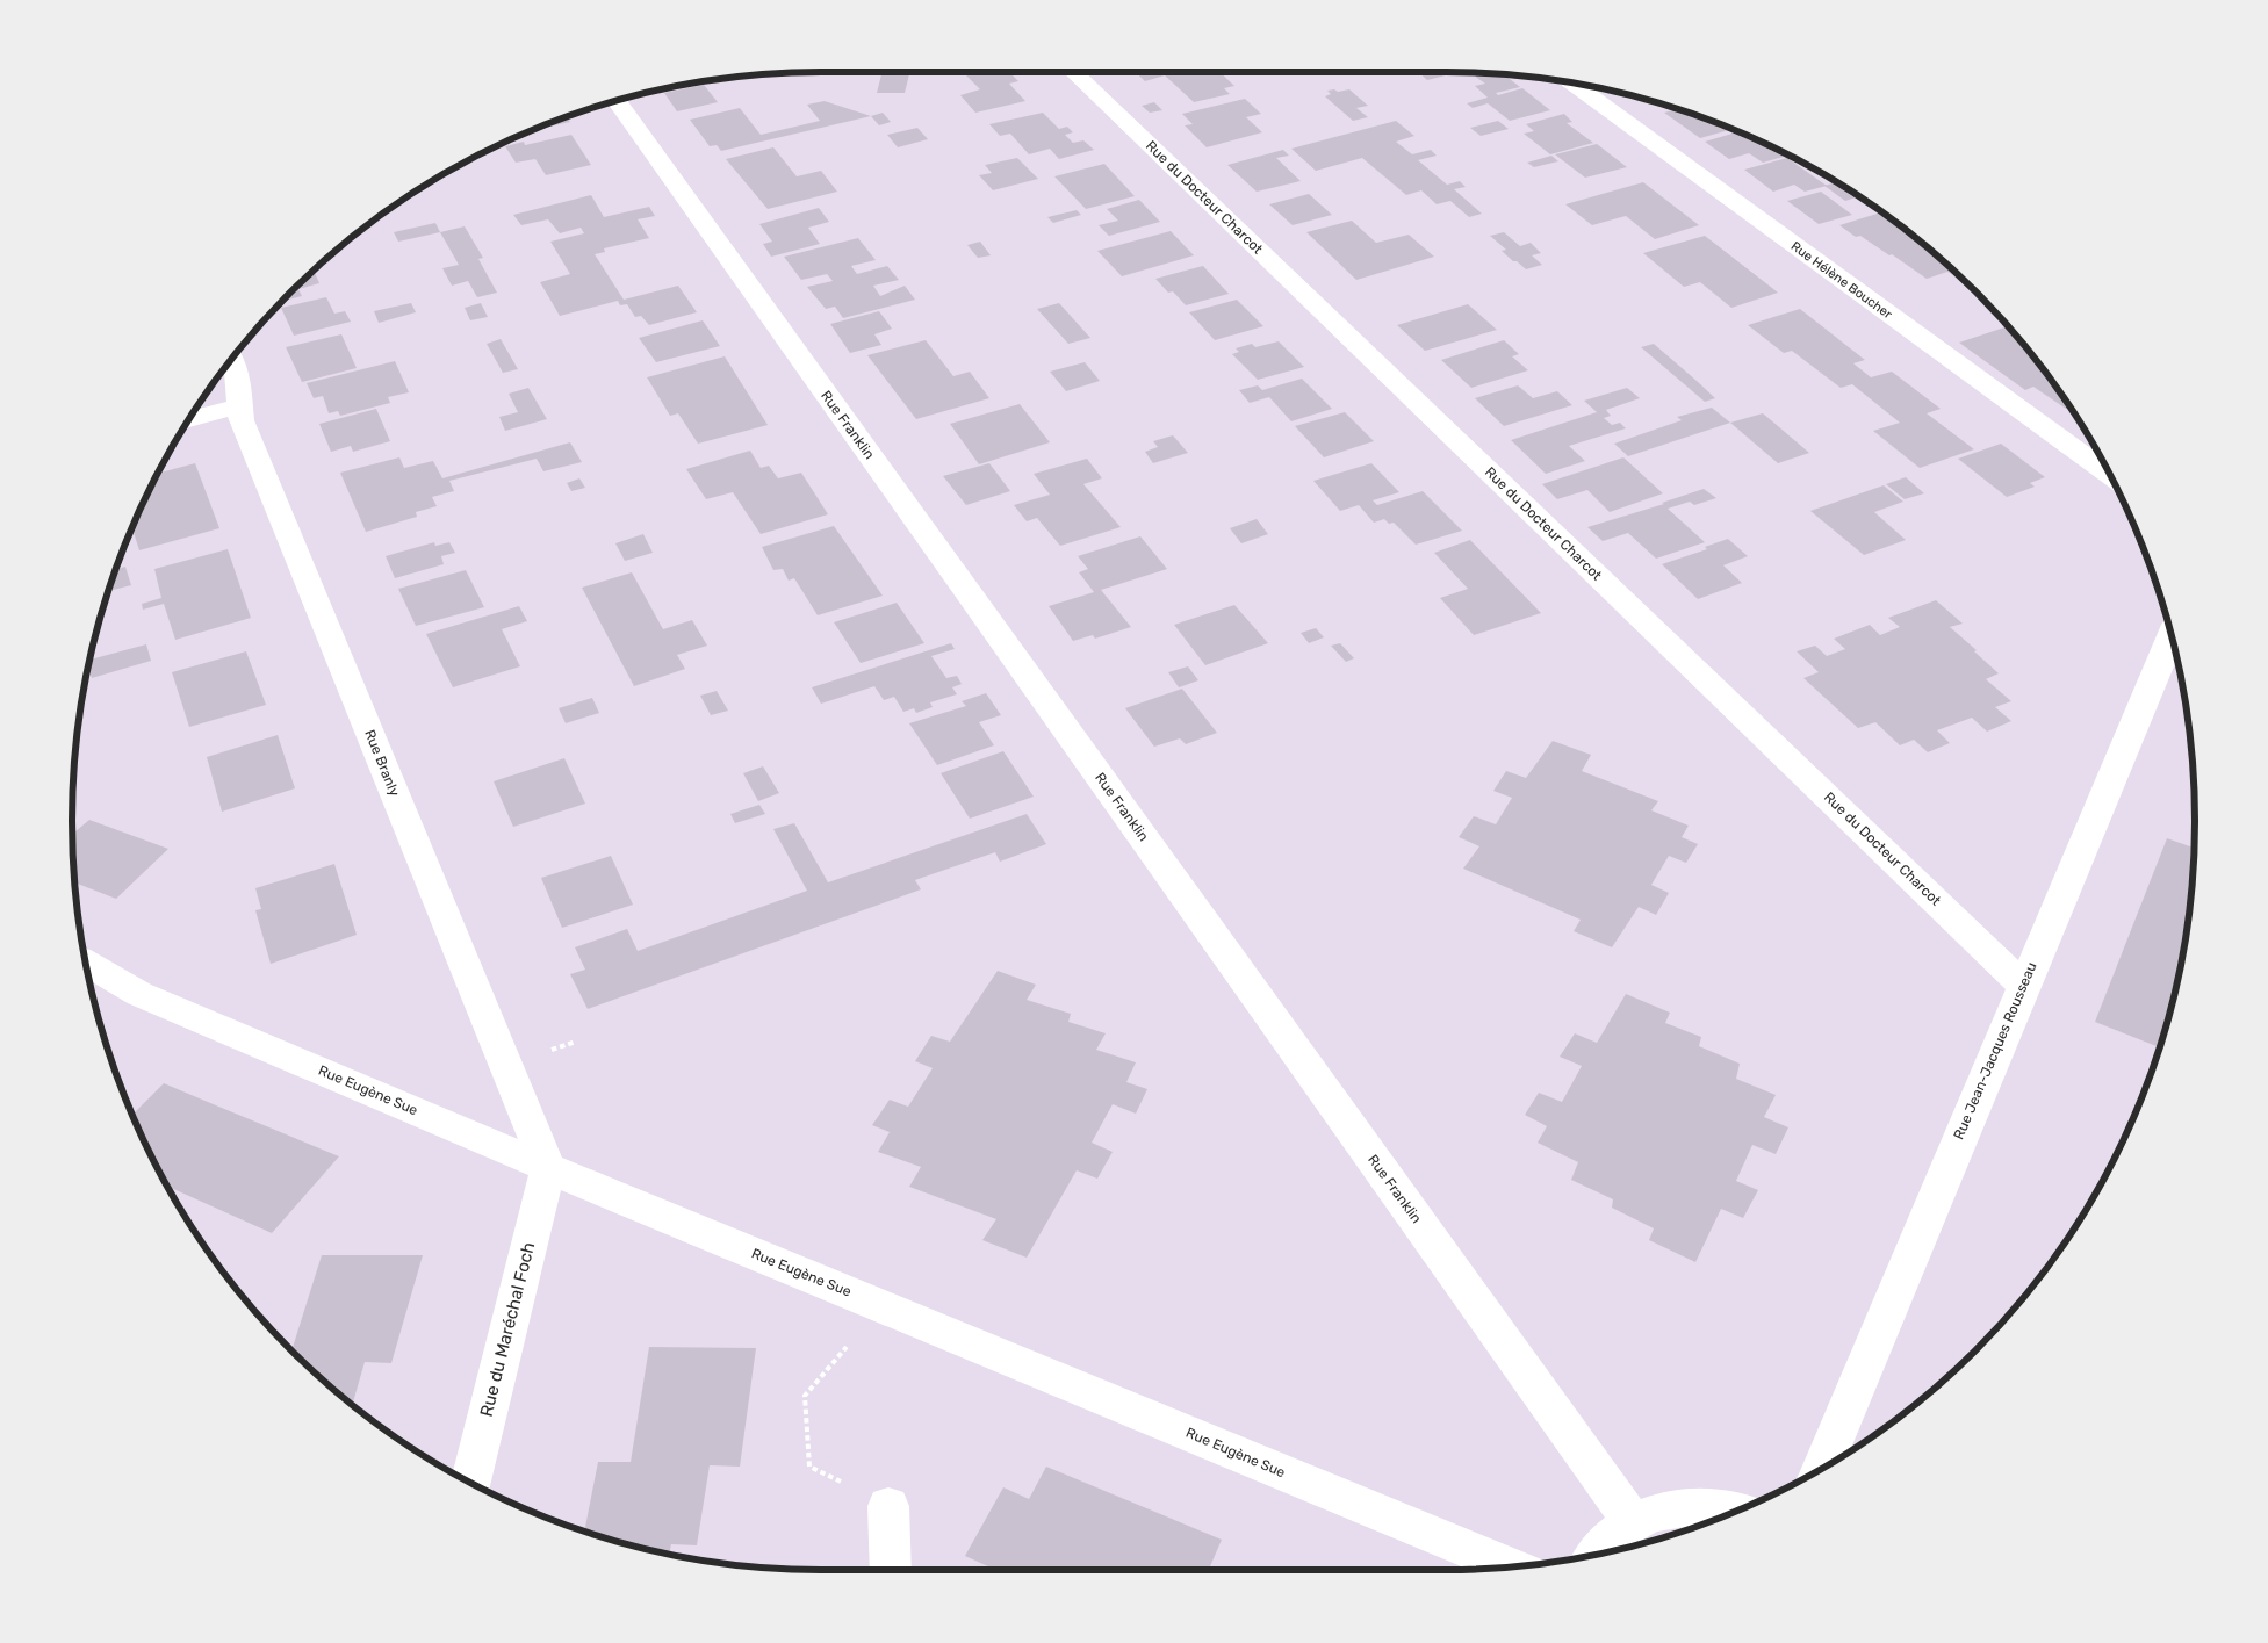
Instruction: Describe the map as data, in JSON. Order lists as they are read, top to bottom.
{
  "streets": {
    "street": [
      "Rue du Docteur Charcot",
      "Rue Hélène Boucher",
      "Rue Franklin",
      "Rue Branly",
      "Rue Jean-Jacques Rousseau",
      "Rue Eugène Sue",
      "Rue du Maréchal Foch"
    ]
  },
  "crossings": [
    ["Rue du Docteur Charcot", "Rue Jean-Jacques Rousseau"],
    ["Rue Branly", "Rue Eugène Sue"],
    ["Rue Branly", "Rue du Maréchal Foch"],
    ["Rue Eugène Sue", "Rue du Maréchal Foch"]
  ]
}
